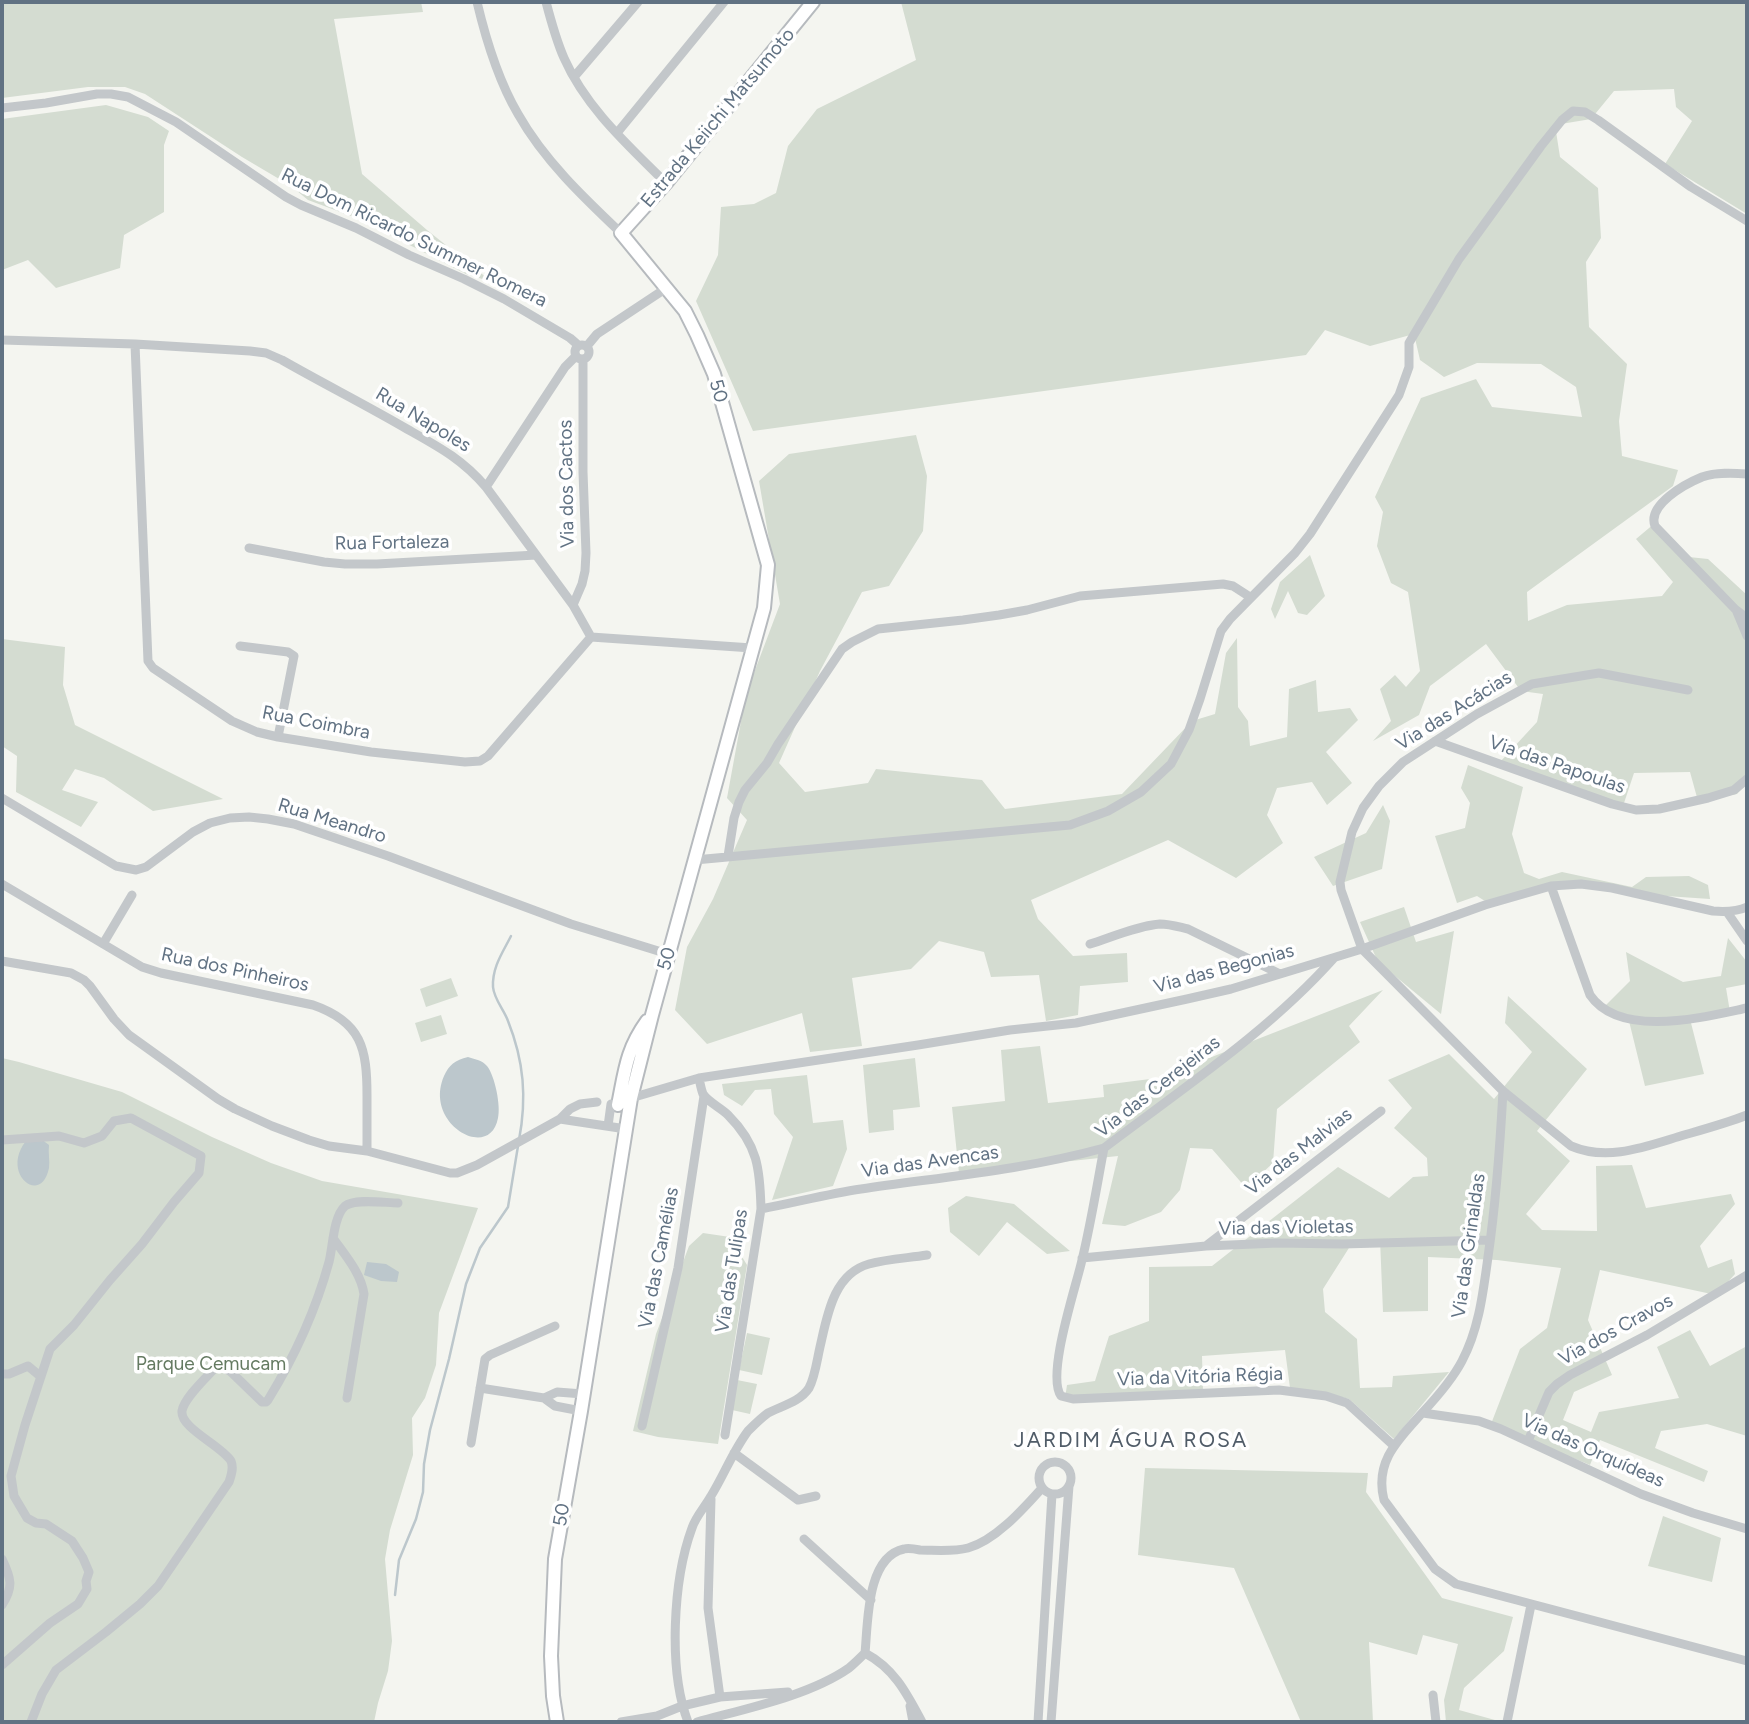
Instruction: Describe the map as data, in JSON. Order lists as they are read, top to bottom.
{
  "streets": {
    "main road": ["Estrada Keiichi Matsumoto", "50"],
    "street": [
      "Rua Dom Ricardo Summer Romera",
      "Rua Napoles",
      "Via dos Cactos",
      "Rua Fortaleza",
      "Via das Acácias",
      "Rua Coimbra",
      "Via das Papoulas",
      "Rua Meandro",
      "Via das Begonias",
      "Rua dos Pinheiros",
      "Via das Cerejeiras",
      "Via das Malvias",
      "Via das Avencas",
      "Via das Violetas",
      "Via das Grinaldas",
      "Via das Camélias",
      "Via das Tulipas",
      "Via dos Cravos",
      "Via da Vitória Régia",
      "Via das Orquídeas"
    ]
  },
  "crossings": [
    ["Estrada Keiichi Matsumoto", "50"],
    ["50", "Rua Meandro"],
    ["Rua Napoles", "Via dos Cactos"],
    ["Rua Napoles", "Rua Fortaleza"],
    ["Rua Napoles", "Rua Coimbra"],
    ["Via das Acácias", "Via das Papoulas"],
    ["Via das Acácias", "Via das Begonias"],
    ["Via das Begonias", "Via das Cerejeiras"],
    ["Via das Cerejeiras", "Via das Avencas"],
    ["Via das Cerejeiras", "Via das Violetas"],
    ["Via das Cerejeiras", "Via da Vitória Régia"],
    ["Via das Malvias", "Via das Violetas"],
    ["Via das Avencas", "Via das Tulipas"],
    ["Via das Violetas", "Via das Grinaldas"],
    ["Via das Grinaldas", "Via da Vitória Régia"],
    ["Via das Grinaldas", "Via das Orquídeas"],
    ["Via das Camélias", "Via das Tulipas"],
    ["Via dos Cravos", "Via das Orquídeas"]
  ],
  "districts": ["JARDIM ÁGUA ROSA"],
  "parks": ["Parque Cemucam"]
}
